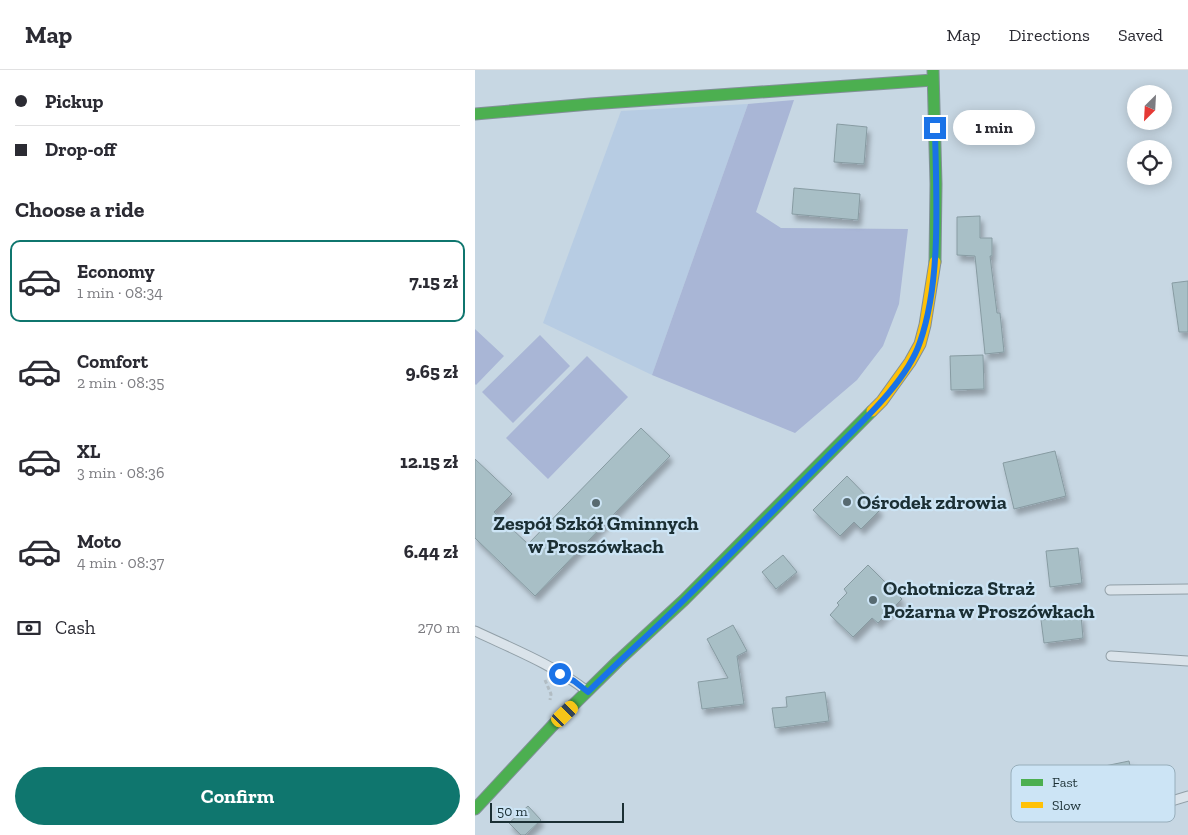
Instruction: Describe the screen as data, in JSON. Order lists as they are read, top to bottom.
{
  "places": ["Ośrodek zdrowia", "Zespół Szkół Gminnych w Proszówkach", "Ochotnicza Straż Pożarna w Proszówkach"],
  "legend": ["Fast", "Slow"],
  "scale_bar": "50 m",
  "north": "bottom left",
  "page": {
    "header": "Map",
    "nav": ["Map", "Directions", "Saved"],
    "banner": ["Pickup", "Drop-off"],
    "bubble": "1 min",
    "heading": "Choose a ride",
    "list": [
      {
        "name": "Economy",
        "note": "1 min · 08:34",
        "value": "7.15 zł"
      },
      {
        "name": "Comfort",
        "note": "2 min · 08:35",
        "value": "9.65 zł"
      },
      {
        "name": "XL",
        "note": "3 min · 08:36",
        "value": "12.15 zł"
      },
      {
        "name": "Moto",
        "note": "4 min · 08:37",
        "value": "6.44 zł"
      }
    ],
    "pay": ["Cash", "270 m"],
    "buttons": "Confirm",
    "scale": "50 m"
  }
}
